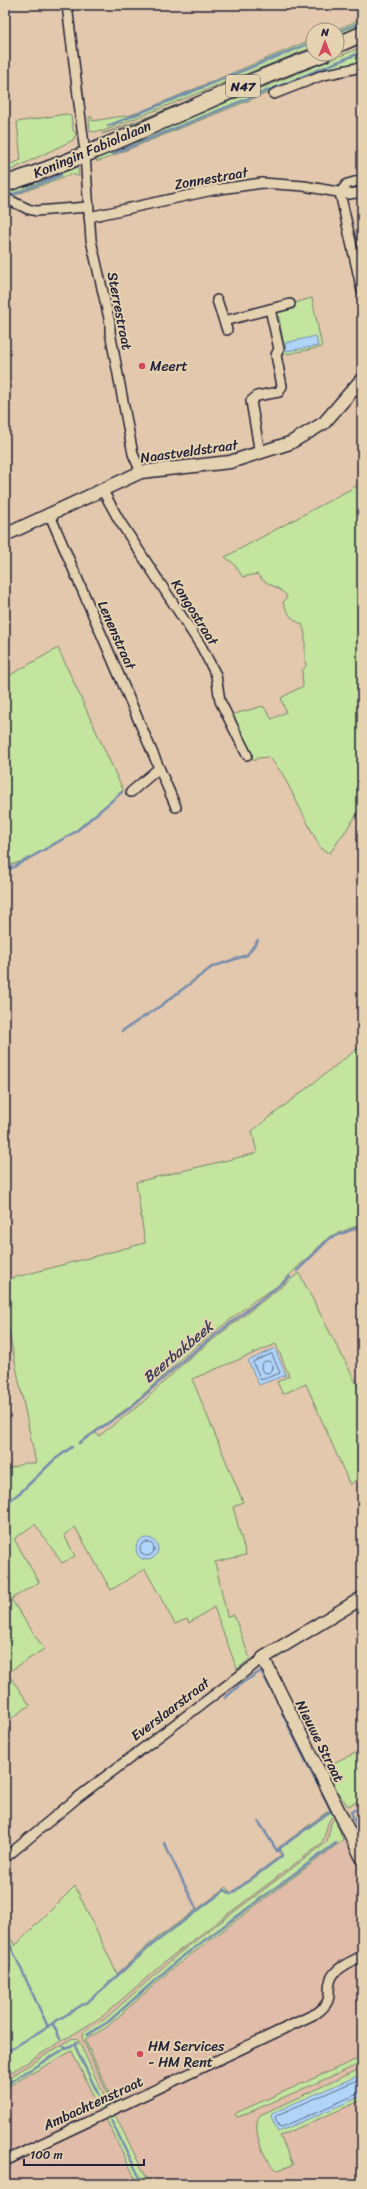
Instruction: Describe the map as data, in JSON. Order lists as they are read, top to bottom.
{
  "streets": {
    "main road": ["N47", "Koningin Fabiolalaan"],
    "street": [
      "Zonnestraat",
      "Sterrestraat",
      "Naastveldstraat",
      "Kongostraat",
      "Lenenstraat",
      "Everslaarstraat",
      "Nieuwe Straat",
      "Ambachtenstraat"
    ]
  },
  "crossings": [
    ["Koningin Fabiolalaan", "Sterrestraat"],
    ["Zonnestraat", "Sterrestraat"],
    ["Sterrestraat", "Naastveldstraat"],
    ["Naastveldstraat", "Kongostraat"],
    ["Naastveldstraat", "Lenenstraat"],
    ["Everslaarstraat", "Nieuwe Straat"]
  ],
  "water": ["Beerbakbeek"],
  "places": ["Meert", "HM Services - HM Rent"],
  "scale_bar": "100 m",
  "north": "top"
}
